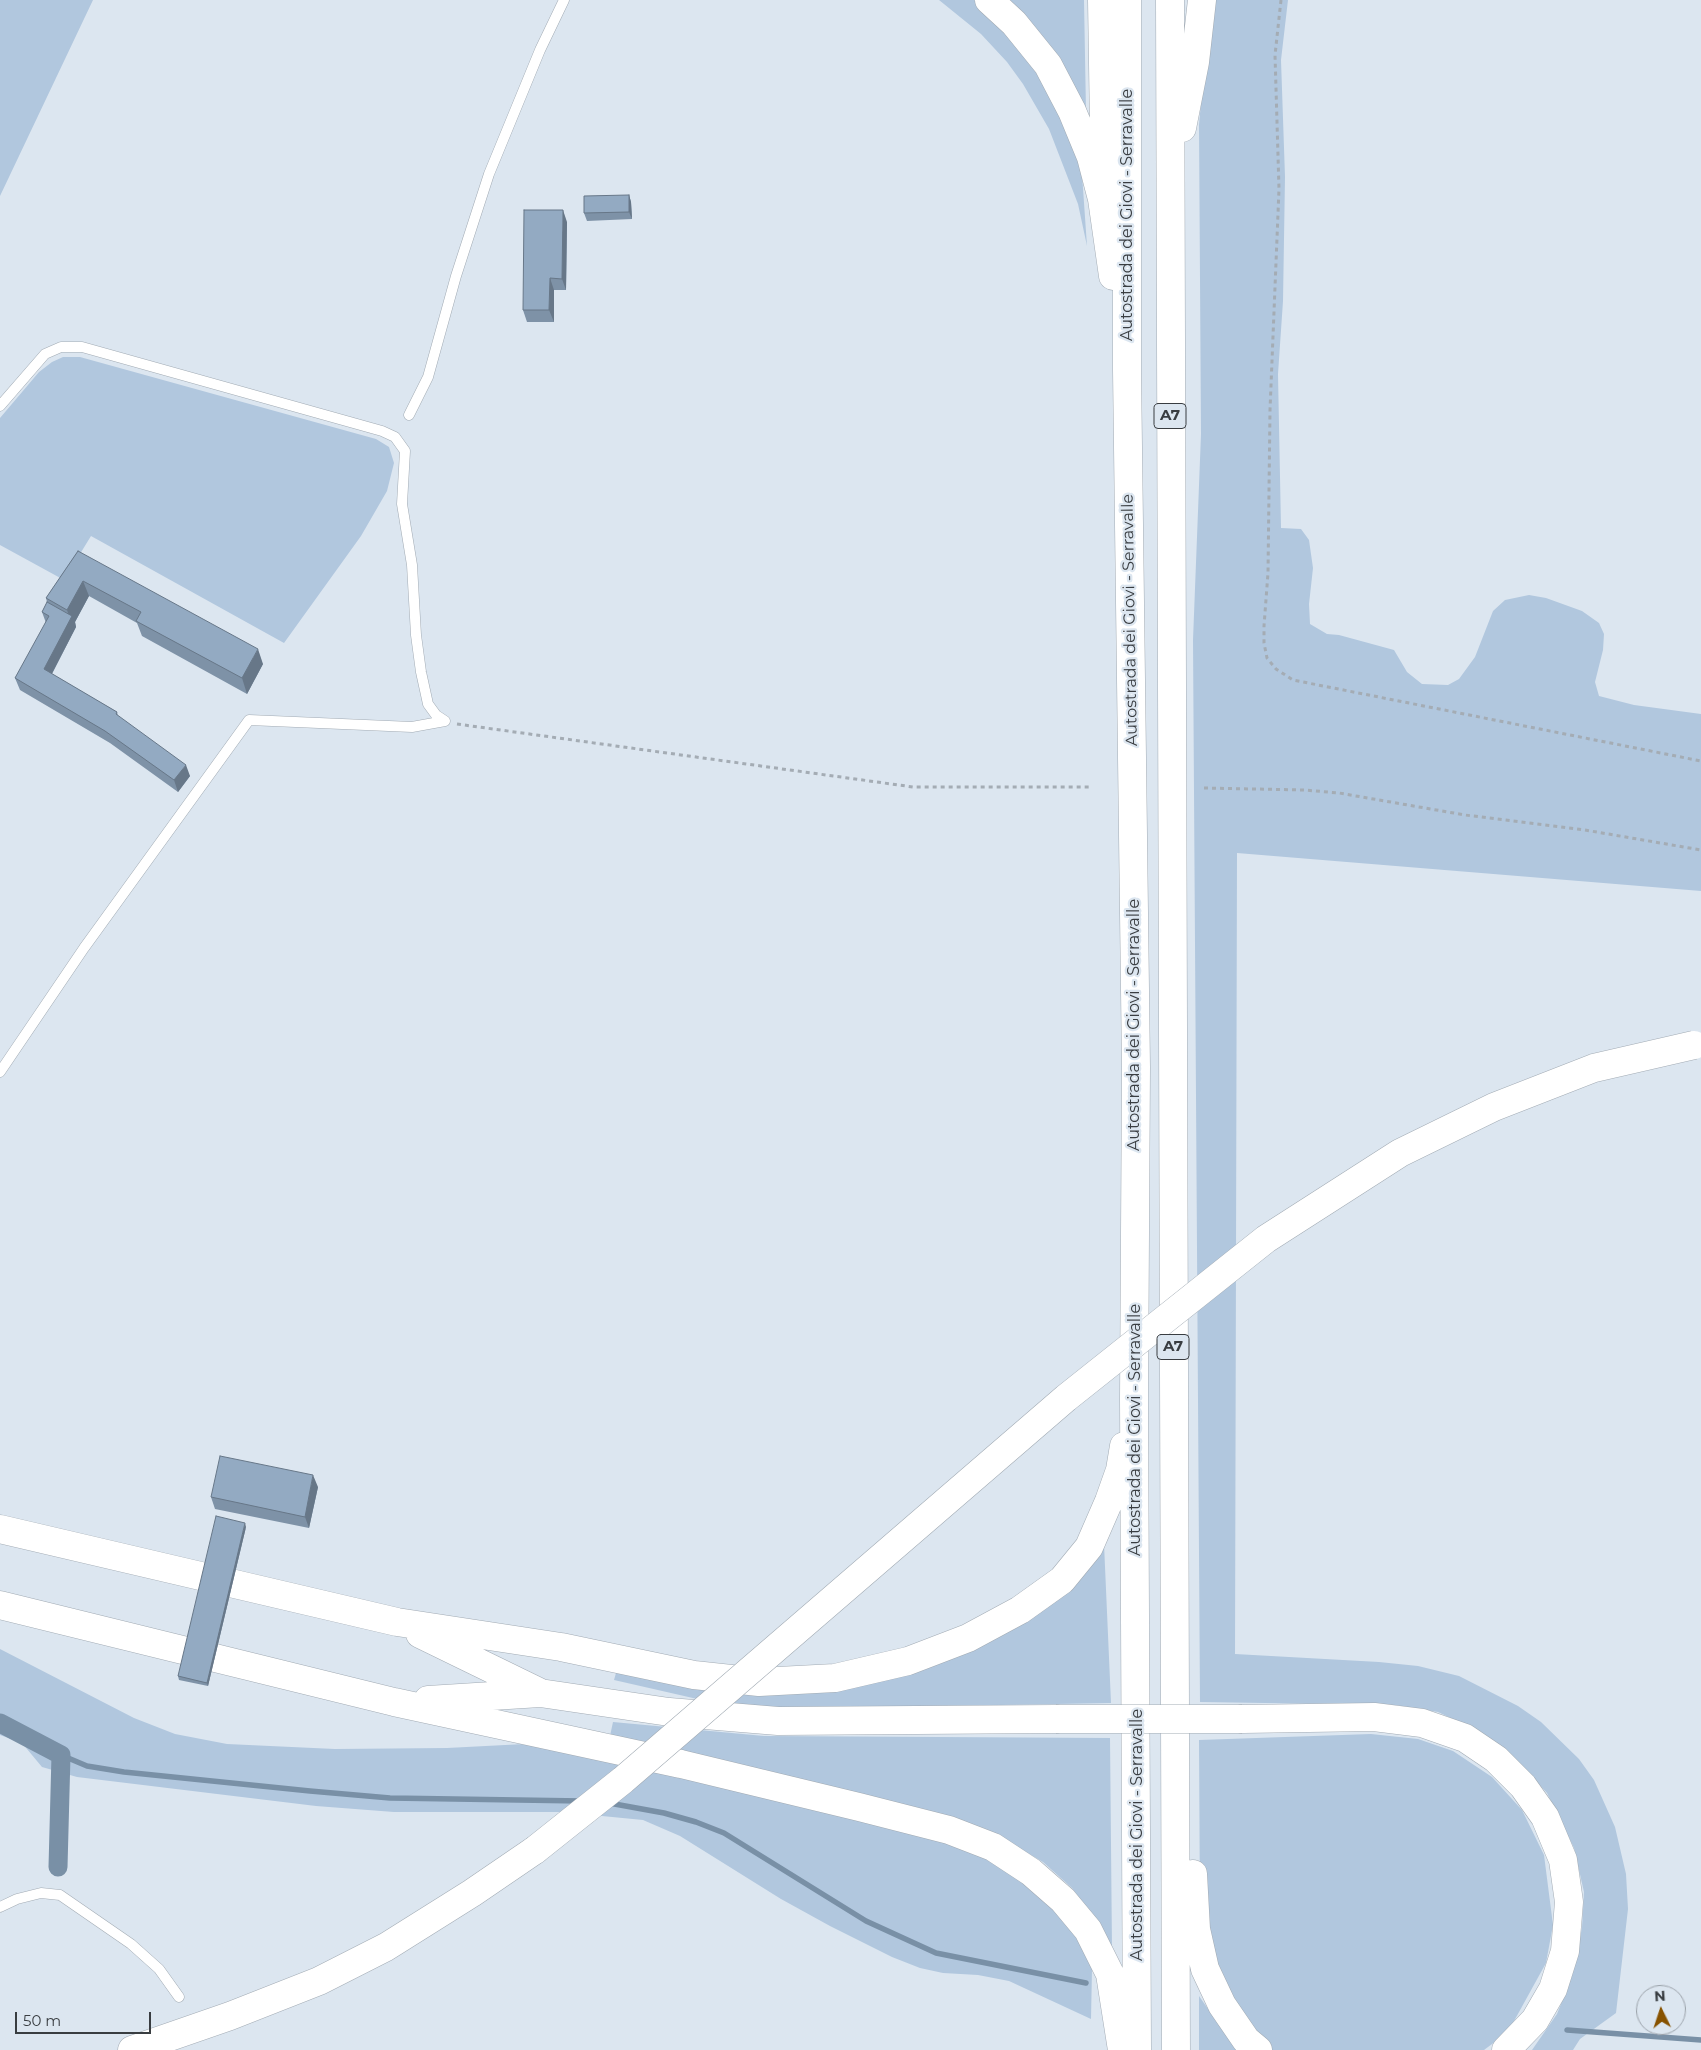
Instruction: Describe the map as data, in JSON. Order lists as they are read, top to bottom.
{
  "streets": {
    "main road": ["Autostrada dei Giovi - Serravalle", "A7"]
  },
  "scale_bar": "50 m",
  "north": "top"
}
